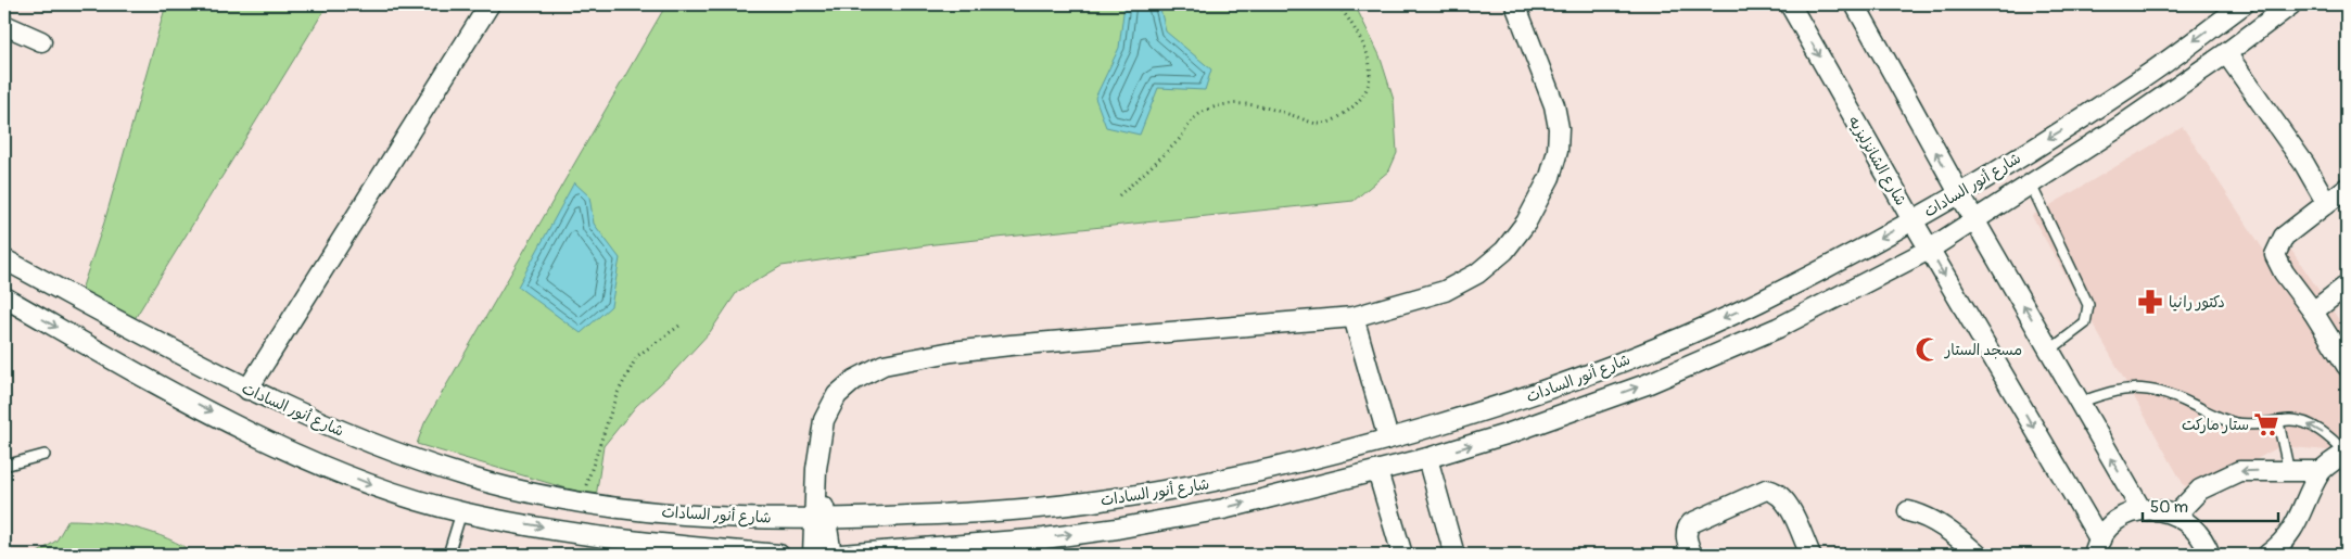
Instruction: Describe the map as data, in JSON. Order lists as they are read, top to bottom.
{
  "streets": {
    "street": ["شارع الشانزليزيه", "شارع أنور السادات"]
  },
  "crossings": [
    ["شارع الشانزليزيه", "شارع أنور السادات"]
  ],
  "places": {
    "pharmacy": ["دكتور رانيا"],
    "mosque": ["مسجد الستار"],
    "supermarket": ["ستار ماركت"]
  },
  "scale_bar": "50 m"
}
